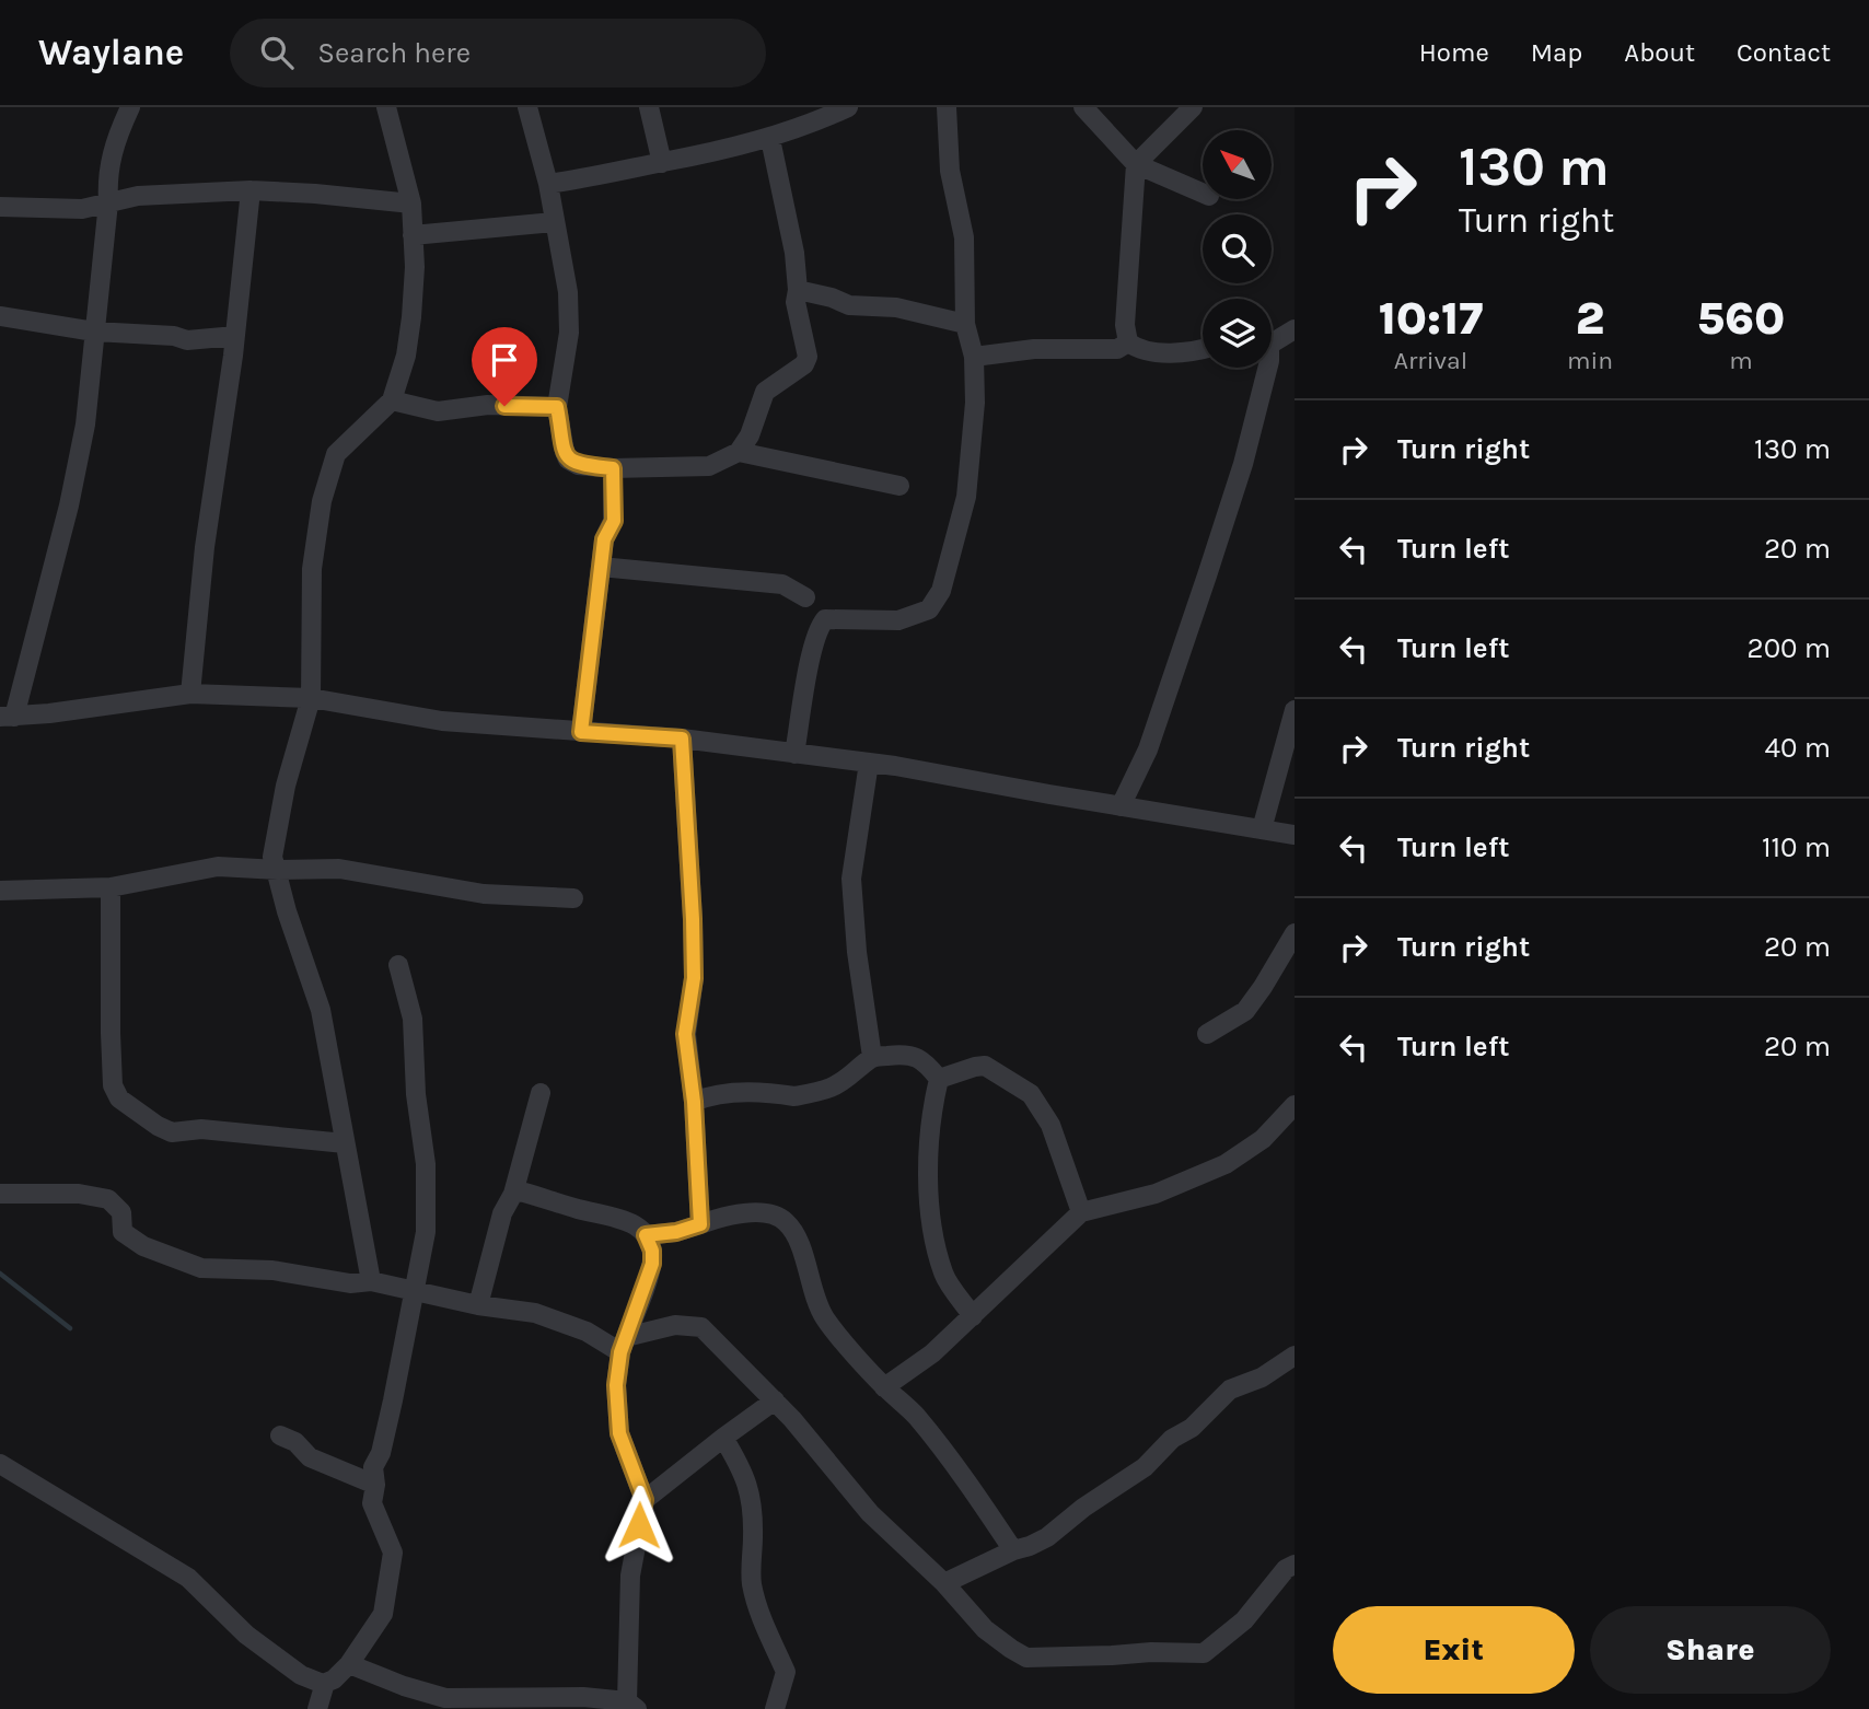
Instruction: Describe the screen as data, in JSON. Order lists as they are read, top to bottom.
{
  "north": "top left",
  "page": {
    "header": "Waylane",
    "search": "Search here",
    "nav": [
      "Home",
      "Map",
      "About",
      "Contact"
    ],
    "turn": ["130 m", "Turn right"],
    "eta": [
      "10:17",
      "Arrival",
      "2",
      "min",
      "560",
      "m"
    ],
    "list": [
      {
        "name": "Turn right",
        "value": "130 m"
      },
      {
        "name": "Turn left",
        "value": "20 m"
      },
      {
        "name": "Turn left",
        "value": "200 m"
      },
      {
        "name": "Turn right",
        "value": "40 m"
      },
      {
        "name": "Turn left",
        "value": "110 m"
      },
      {
        "name": "Turn right",
        "value": "20 m"
      },
      {
        "name": "Turn left",
        "value": "20 m"
      }
    ],
    "buttons": ["Exit", "Share"]
  }
}
